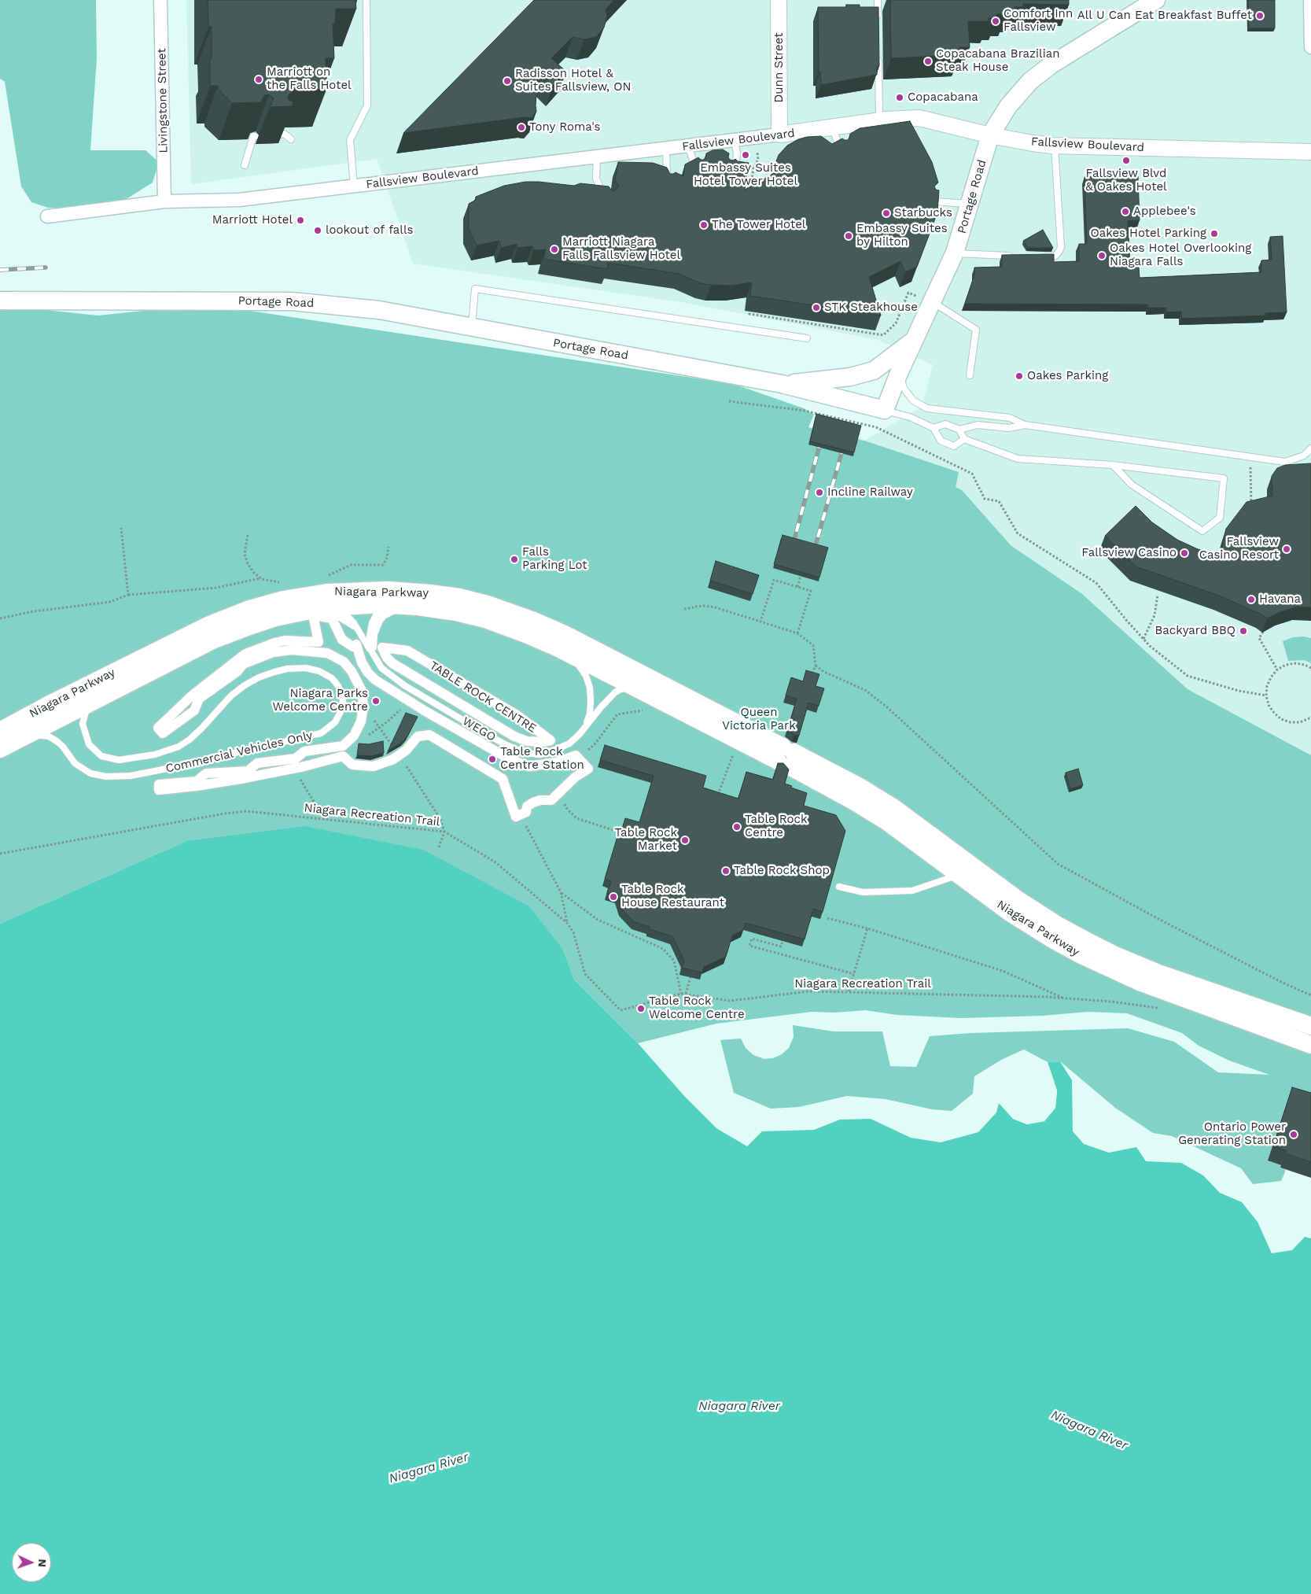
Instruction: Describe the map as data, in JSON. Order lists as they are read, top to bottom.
{
  "streets": {
    "main road": ["Portage Road", "Niagara Parkway"],
    "street": [
      "Dunn Street",
      "Livingstone Street",
      "Fallsview Boulevard",
      "TABLE ROCK CENTRE"
    ],
    "lane": ["WEGO", "Commercial Vehicles Only"],
    "path": ["Niagara Recreation Trail"]
  },
  "crossings": [
    ["Dunn Street", "Fallsview Boulevard"],
    ["Livingstone Street", "Fallsview Boulevard"],
    ["Fallsview Boulevard", "Portage Road"],
    ["Niagara Parkway", "WEGO"],
    ["Niagara Parkway", "Commercial Vehicles Only"]
  ],
  "water": ["Niagara River"],
  "parks": ["Queen Victoria Park"],
  "places": [
    "All U Can Eat Breakfast Buffet",
    "Comfort Inn Fallsview",
    "Copacabana Brazilian Steak House",
    "Marriott on the Falls Hotel",
    "Radisson Hotel & Suites Fallsview, ON",
    "Copacabana",
    "Tony Roma's",
    "Embassy Suites Hotel Tower Hotel",
    "Fallsview Blvd & Oakes Hotel",
    "Applebee's",
    "Starbucks",
    "Marriott Hotel",
    "The Tower Hotel",
    "lookout of falls",
    "Oakes Hotel Parking",
    "Embassy Suites by Hilton",
    "Marriott Niagara Falls Fallsview Hotel",
    "Oakes Hotel Overlooking Niagara Falls",
    "STK Steakhouse",
    "Oakes Parking",
    "Incline Railway",
    "Fallsview Casino Resort",
    "Fallsview Casino",
    "Falls Parking Lot",
    "Havana",
    "Backyard BBQ",
    "Niagara Parks Welcome Centre",
    "Table Rock Centre Station",
    "Table Rock Centre",
    "Table Rock Market",
    "Table Rock Shop",
    "Table Rock House Restaurant",
    "Table Rock Welcome Centre",
    "Ontario Power Generating Station"
  ],
  "north": "right"
}
